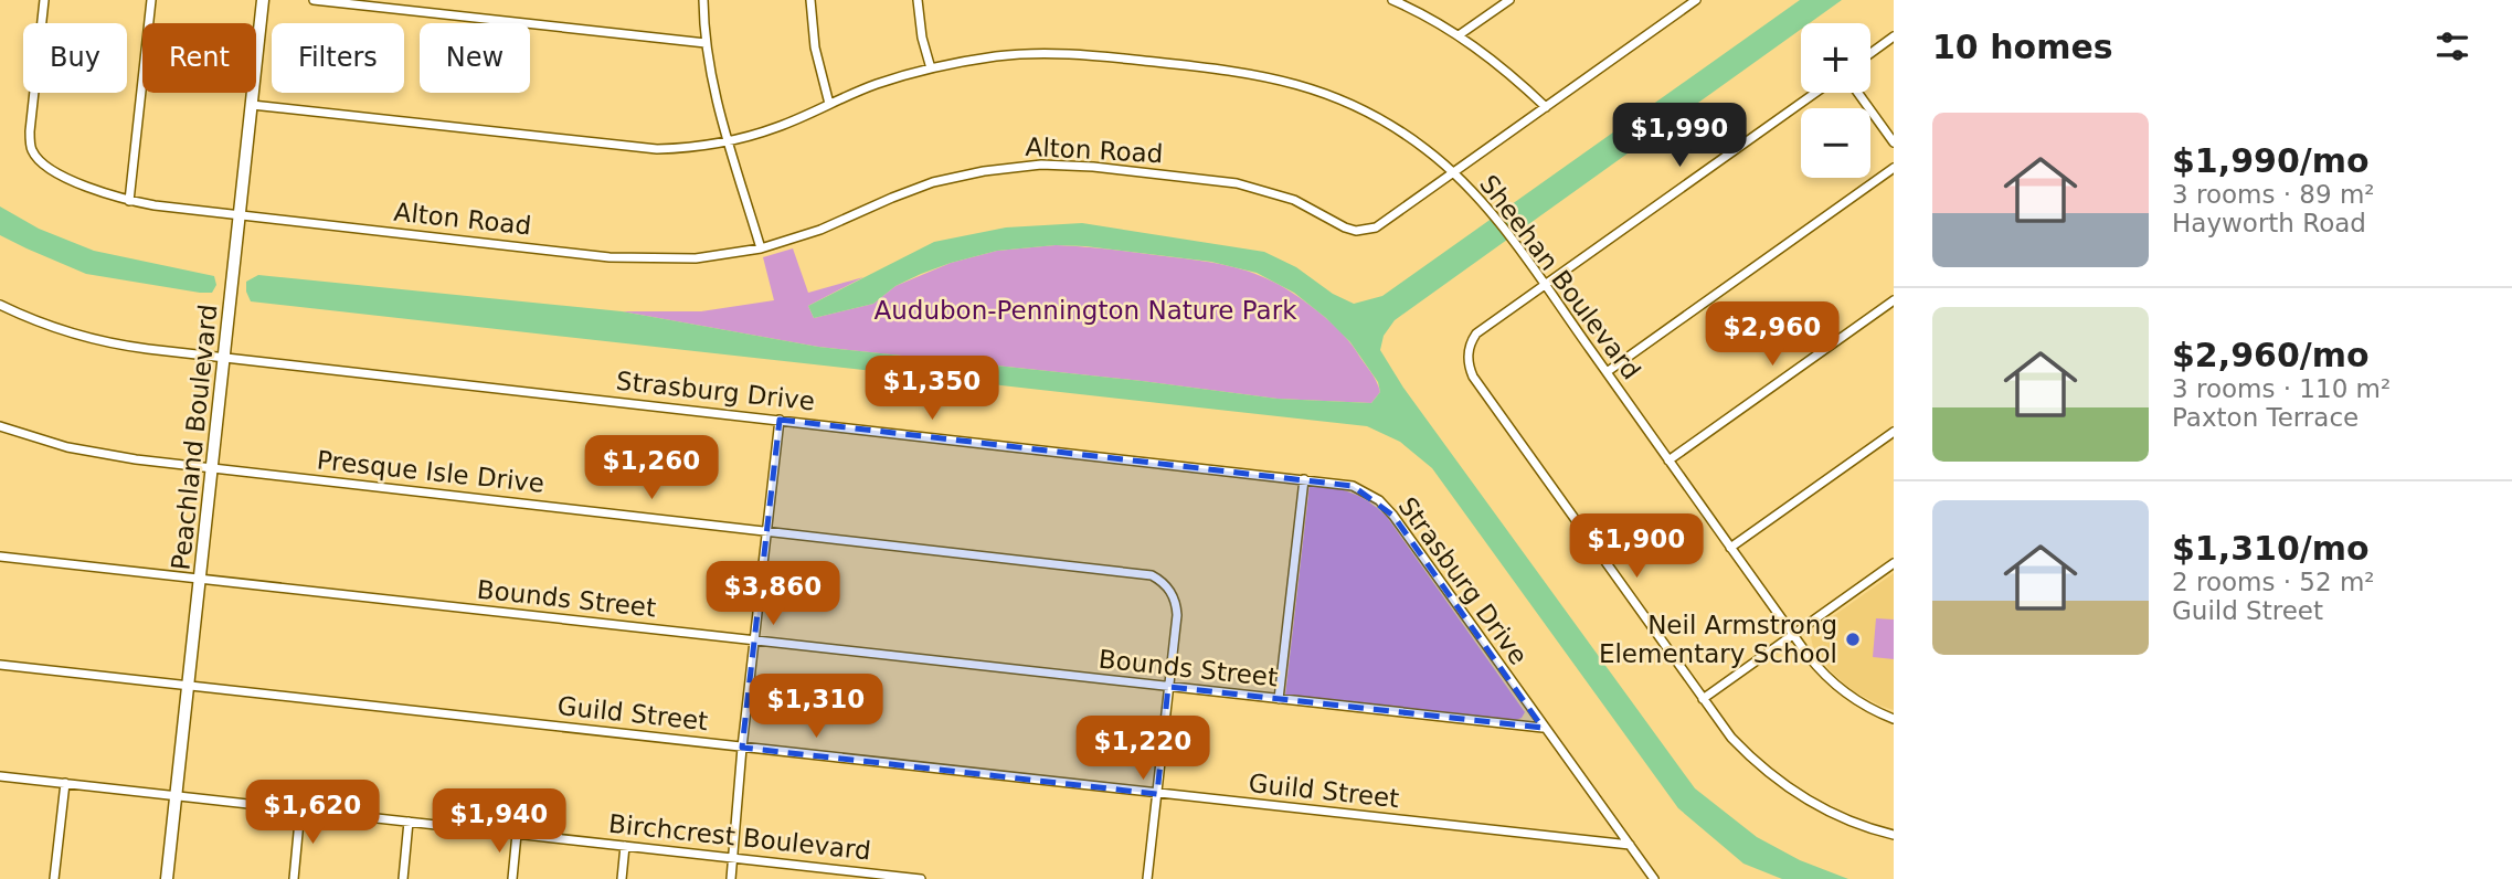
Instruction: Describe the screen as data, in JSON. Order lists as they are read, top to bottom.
{
  "streets": {
    "street": [
      "Alton Road",
      "Sheehan Boulevard",
      "Strasburg Drive",
      "Peachland Boulevard",
      "Presque Isle Drive",
      "Bounds Street",
      "Guild Street",
      "Birchcrest Boulevard"
    ]
  },
  "crossings": [
    ["Alton Road", "Sheehan Boulevard"],
    ["Alton Road", "Peachland Boulevard"],
    ["Sheehan Boulevard", "Peachland Boulevard"],
    ["Strasburg Drive", "Peachland Boulevard"],
    ["Strasburg Drive", "Bounds Street"],
    ["Strasburg Drive", "Guild Street"],
    ["Peachland Boulevard", "Presque Isle Drive"],
    ["Peachland Boulevard", "Bounds Street"],
    ["Peachland Boulevard", "Guild Street"],
    ["Peachland Boulevard", "Birchcrest Boulevard"],
    ["Presque Isle Drive", "Bounds Street"],
    ["Presque Isle Drive", "Guild Street"]
  ],
  "parks": ["Audubon-Pennington Nature Park"],
  "places": ["Neil Armstrong Elementary School"],
  "page": {
    "heading": "10 homes",
    "map_buttons": ["+", "−"],
    "chip": [
      "Buy",
      "Rent",
      "Filters",
      "New"
    ],
    "list": [
      {
        "name": "$1,990/mo",
        "note": "3 rooms · 89 m² · Hayworth Road"
      },
      {
        "name": "$2,960/mo",
        "note": "3 rooms · 110 m² · Paxton Terrace"
      },
      {
        "name": "$1,310/mo",
        "note": "2 rooms · 52 m² · Guild Street"
      }
    ],
    "price": [
      "$1,990",
      "$2,960",
      "$1,350",
      "$1,260",
      "$1,900",
      "$3,860",
      "$1,310",
      "$1,220",
      "$1,620",
      "$1,940"
    ]
  }
}
